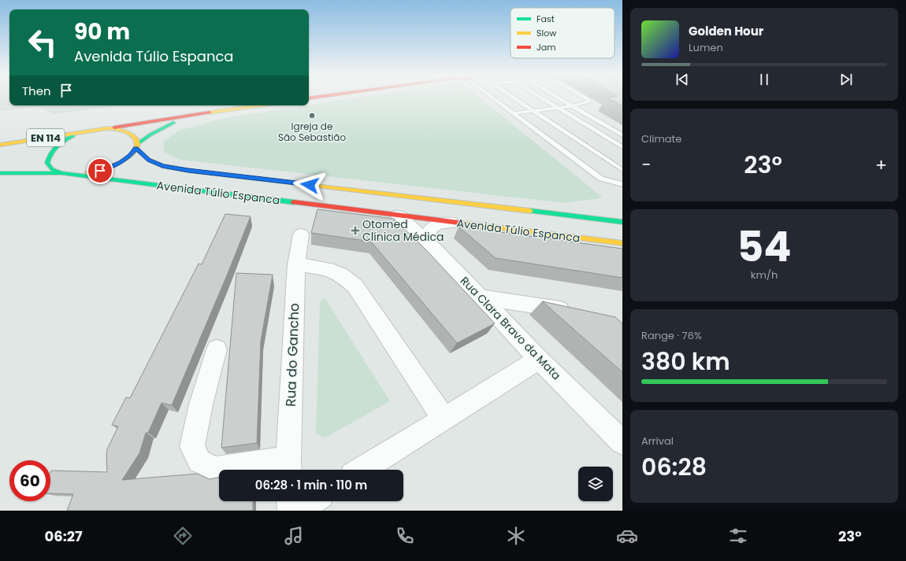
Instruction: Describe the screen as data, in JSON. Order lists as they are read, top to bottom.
{
  "streets": {
    "main road": ["EN 114", "Avenida Túlio Espanca"],
    "street": ["Rua Clara Bravo da Mata", "Rua do Gancho"]
  },
  "crossings": [
    ["Avenida Túlio Espanca", "Rua Clara Bravo da Mata"]
  ],
  "places": {
    "other": ["Igreja de São Sebastião"],
    "health": ["Otomed Clínica Médica"]
  },
  "legend": ["Fast", "Slow", "Jam"],
  "page": {
    "turn": ["90 m", "Avenida Túlio Espanca"],
    "song": ["Golden Hour", "Lumen"],
    "then": "Then",
    "tile": [
      "Climate",
      ["54", "km/h"],
      ["Range · 76%", "380 km"],
      ["Arrival", "06:28"]
    ],
    "heat": ["−", "23°", "+"],
    "limit": "60",
    "trip": "06:28 · 1 min · 110 m",
    "tabs": ["06:27", "23°"]
  }
}
